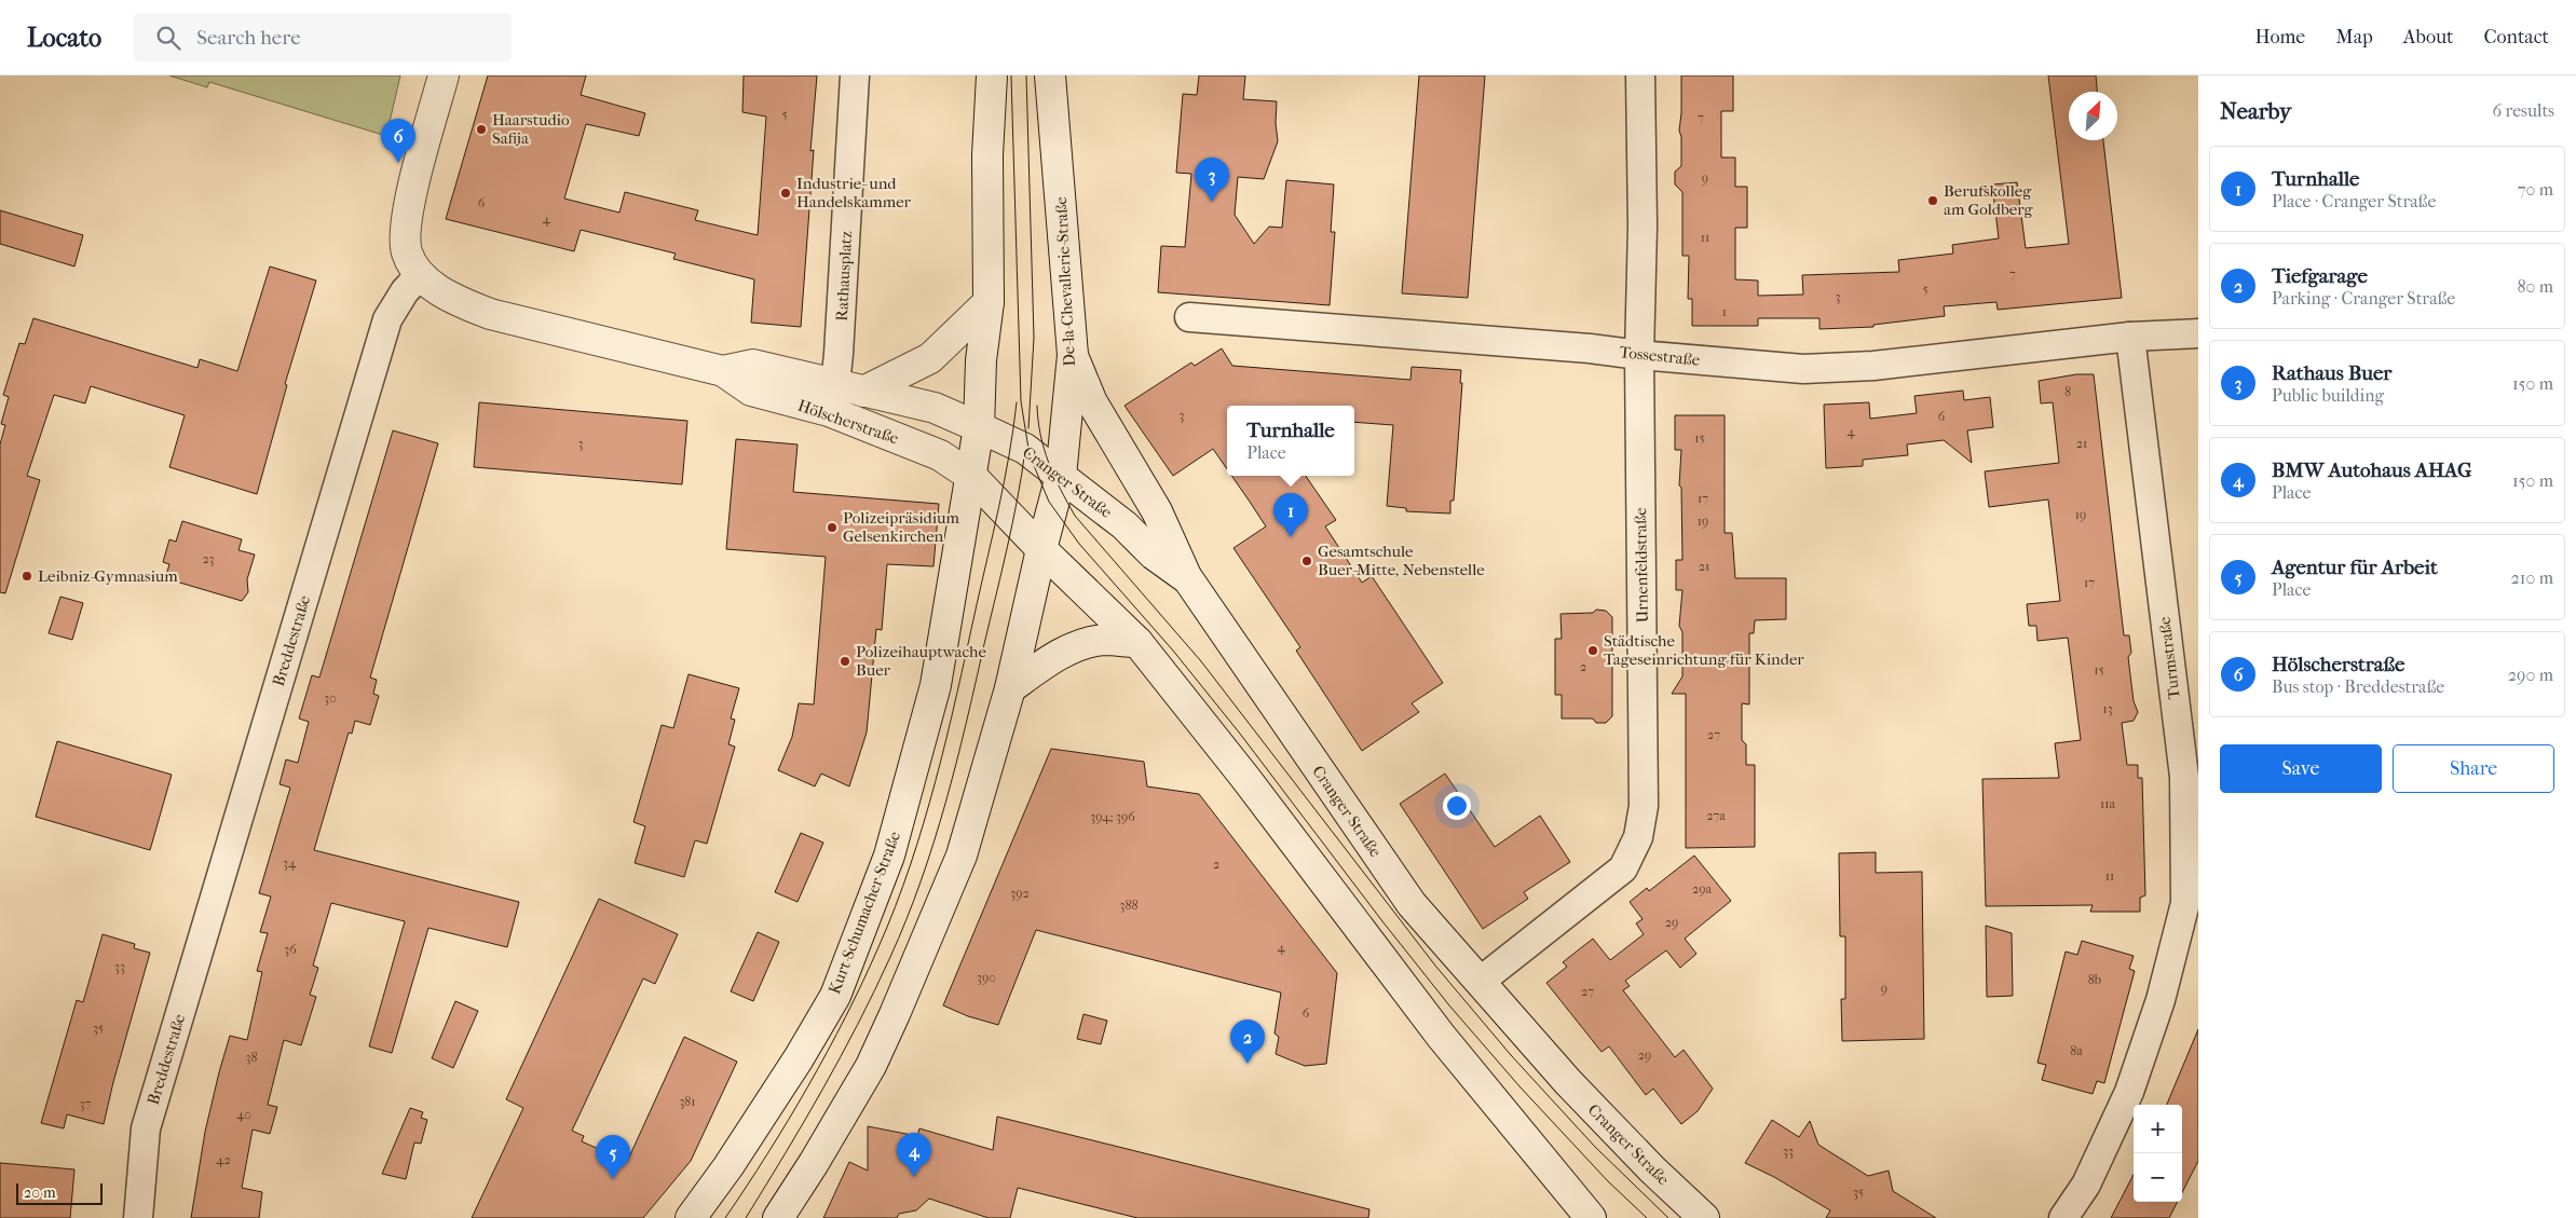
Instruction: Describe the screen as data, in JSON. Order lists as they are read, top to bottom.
{
  "streets": {
    "main road": [
      "De-la-Chevallerie-Straße",
      "Hölscherstraße",
      "Cranger Straße",
      "Kurt-Schumacher-Straße"
    ],
    "street": [
      "Rathausplatz",
      "Tossestraße",
      "Urnenfeldstraße",
      "Breddestraße",
      "Turmstraße"
    ]
  },
  "crossings": [
    ["Rathausplatz", "Hölscherstraße"],
    ["De-la-Chevallerie-Straße", "Cranger Straße"],
    ["Tossestraße", "Urnenfeldstraße"],
    ["Tossestraße", "Turmstraße"],
    ["Hölscherstraße", "Cranger Straße"],
    ["Hölscherstraße", "Breddestraße"],
    ["Hölscherstraße", "Kurt-Schumacher-Straße"],
    ["Cranger Straße", "Urnenfeldstraße"]
  ],
  "places": [
    "Haarstudio Safija",
    "Industrie- und Handelskammer",
    "Berufskolleg am Goldberg",
    "Polizeipräsidium Gelsenkirchen",
    "Gesamtschule Buer-Mitte, Nebenstelle",
    "Leibniz-Gymnasium",
    "Städtische Tageseinrichtung für Kinder",
    "Polizeihauptwache Buer"
  ],
  "house_numbers": [
    "5",
    "7",
    "9",
    "6",
    "4",
    "11",
    "7",
    "5",
    "3",
    "1",
    "8",
    "3",
    "6",
    "4",
    "15",
    "3",
    "21",
    "17",
    "19",
    "19",
    "23",
    "21",
    "17",
    "2",
    "15",
    "30",
    "13",
    "27",
    "11a",
    "27a",
    "394; 396",
    "34",
    "2",
    "11",
    "29a",
    "392",
    "388",
    "29",
    "4",
    "36",
    "33",
    "390",
    "8b",
    "9",
    "27",
    "6",
    "35",
    "8a",
    "29",
    "38",
    "381",
    "37",
    "40",
    "33",
    "42",
    "35"
  ],
  "scale_bar": "20 m",
  "north": "top right",
  "page": {
    "header": "Locato",
    "search": "Search here",
    "nav": [
      "Home",
      "Map",
      "About",
      "Contact"
    ],
    "heading": ["Nearby", "6 results"],
    "pins": [
      "6",
      "3",
      "1",
      "2",
      "4",
      "5"
    ],
    "list": [
      {
        "mark": "1",
        "name": "Turnhalle",
        "note": "Place · Cranger Straße",
        "value": "70 m"
      },
      {
        "mark": "2",
        "name": "Tiefgarage",
        "note": "Parking · Cranger Straße",
        "value": "80 m"
      },
      {
        "mark": "3",
        "name": "Rathaus Buer",
        "note": "Public building",
        "value": "150 m"
      },
      {
        "mark": "4",
        "name": "BMW Autohaus AHAG",
        "note": "Place",
        "value": "150 m"
      },
      {
        "mark": "5",
        "name": "Agentur für Arbeit",
        "note": "Place",
        "value": "210 m"
      },
      {
        "mark": "6",
        "name": "Hölscherstraße",
        "note": "Bus stop · Breddestraße",
        "value": "290 m"
      }
    ],
    "popup": ["Turnhalle", "Place"],
    "buttons": ["Save", "Share"],
    "map_buttons": ["+", "−"],
    "scale": "20 m"
  }
}
